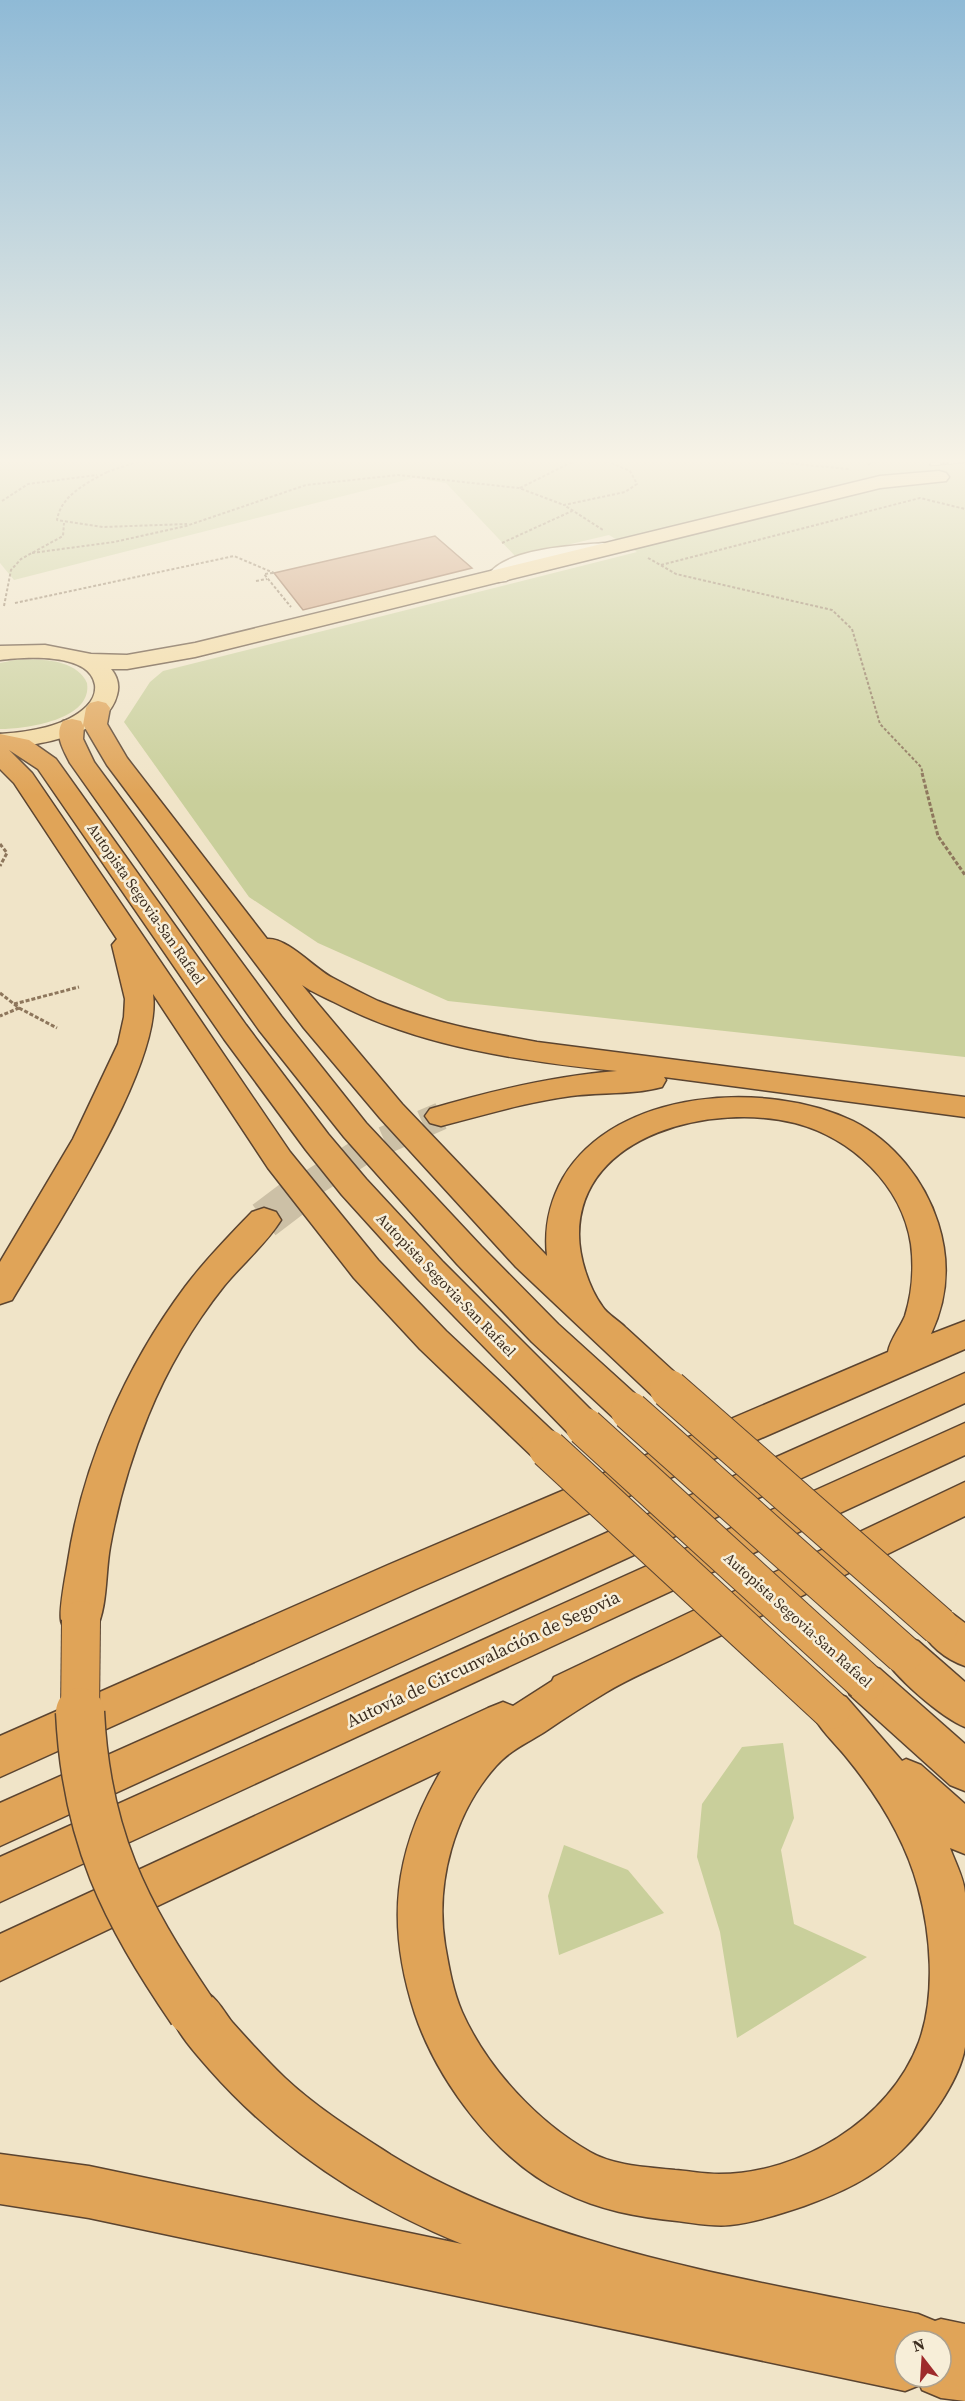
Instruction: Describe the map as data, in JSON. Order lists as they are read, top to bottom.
{
  "streets": {
    "highway": ["Autopista Segovia-San Rafael", "Autovía de Circunvalación de Segovia"]
  },
  "north": "top"
}
